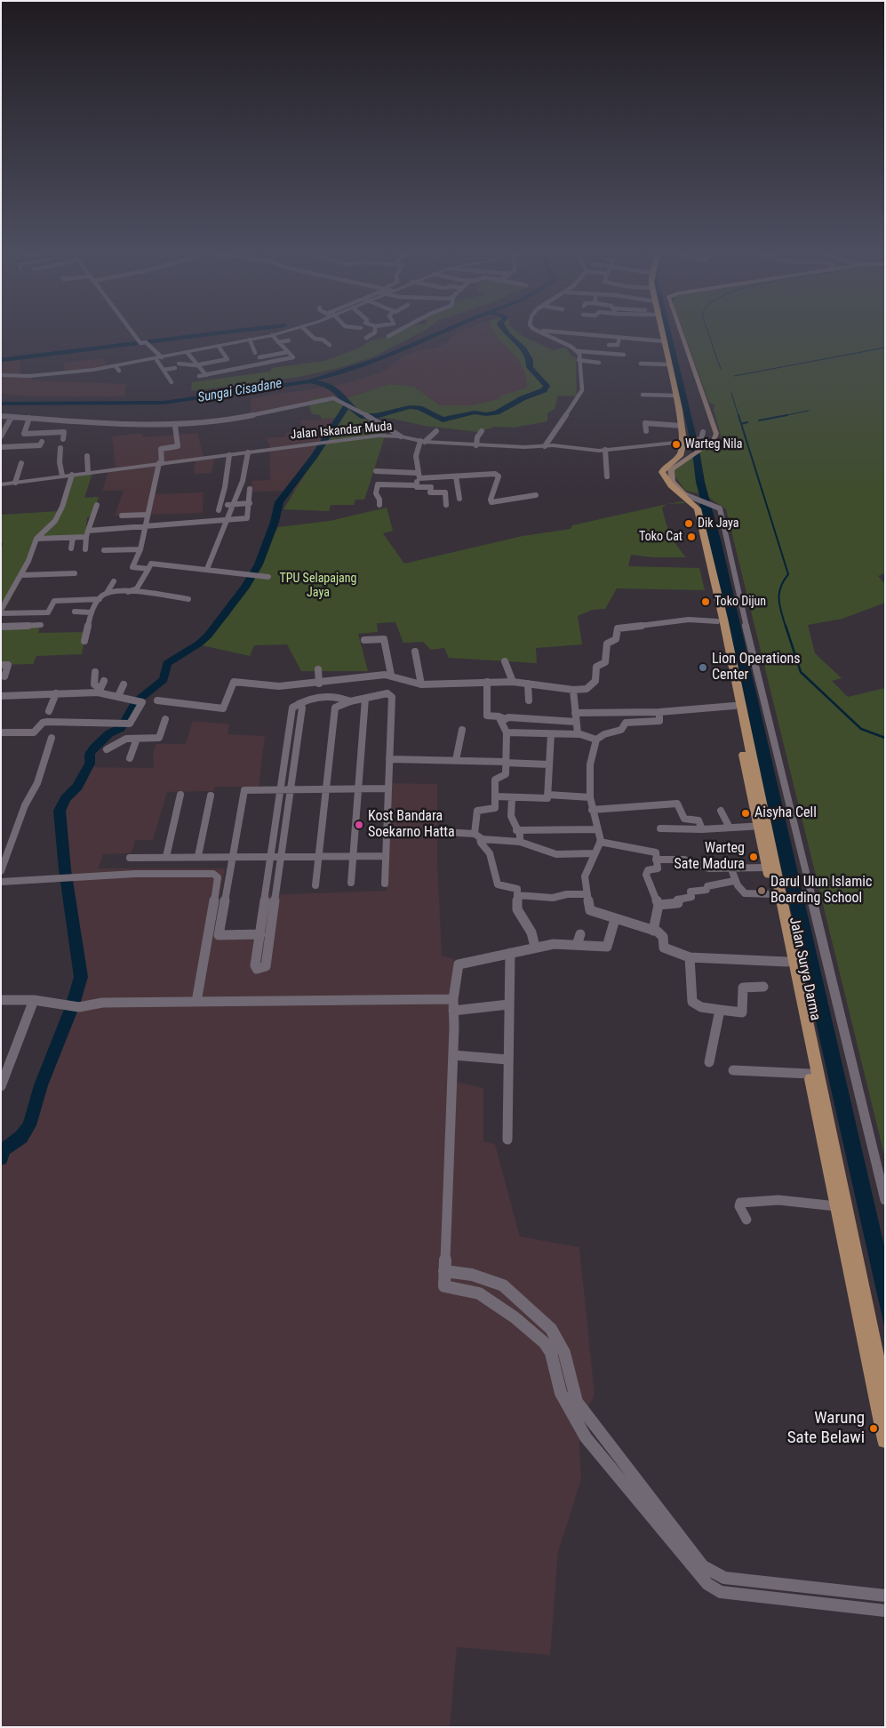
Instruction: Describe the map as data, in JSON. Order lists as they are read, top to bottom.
{
  "streets": {
    "main road": ["Jalan Surya Darma"],
    "street": ["Jalan Iskandar Muda"]
  },
  "crossings": [
    ["Jalan Iskandar Muda", "Jalan Surya Darma"]
  ],
  "water": ["Sungai Cisadane"],
  "parks": ["TPU Selapajang Jaya"],
  "places": [
    "Warteg Nila",
    "Dik Jaya",
    "Toko Cat",
    "Toko Dijun",
    "Lion Operations Center",
    "Aisyha Cell",
    "Kost Bandara Soekarno Hatta",
    "Warteg Sate Madura",
    "Darul Ulun Islamic Boarding School",
    "Warung Sate Belawi"
  ]
}
